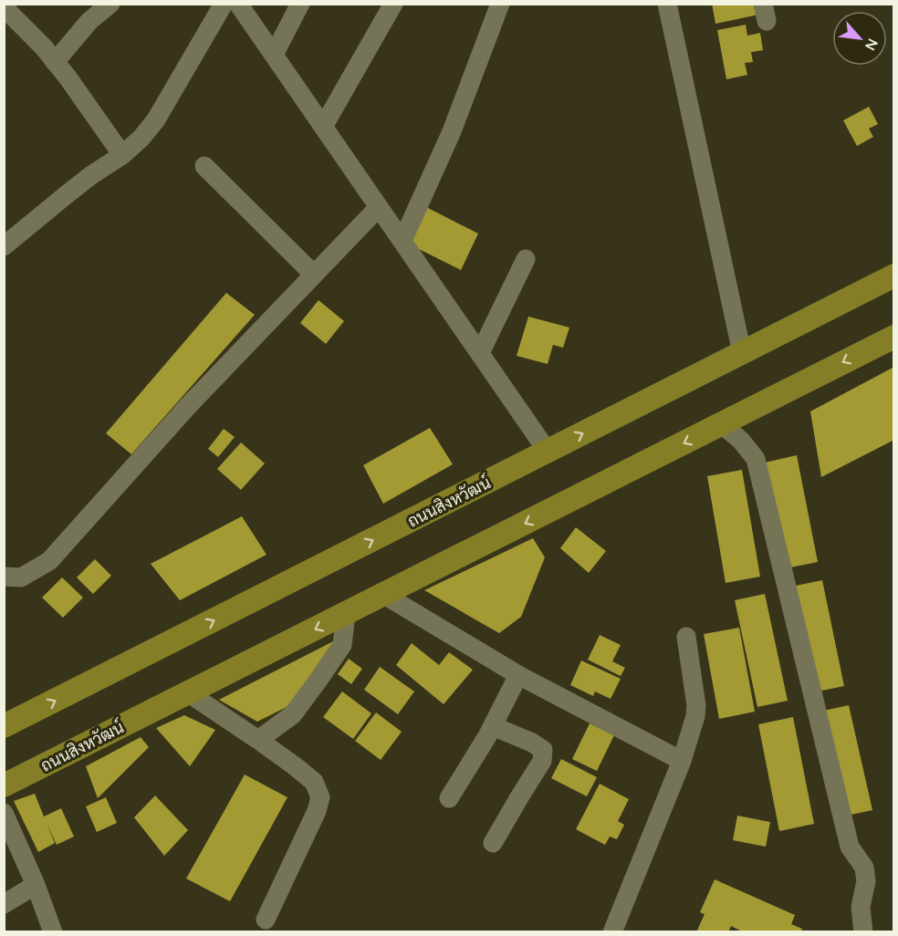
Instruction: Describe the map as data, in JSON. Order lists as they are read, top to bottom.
{
  "streets": {
    "main road": ["ถนนสิงหวัฒน์"]
  },
  "north": "bottom right"
}
